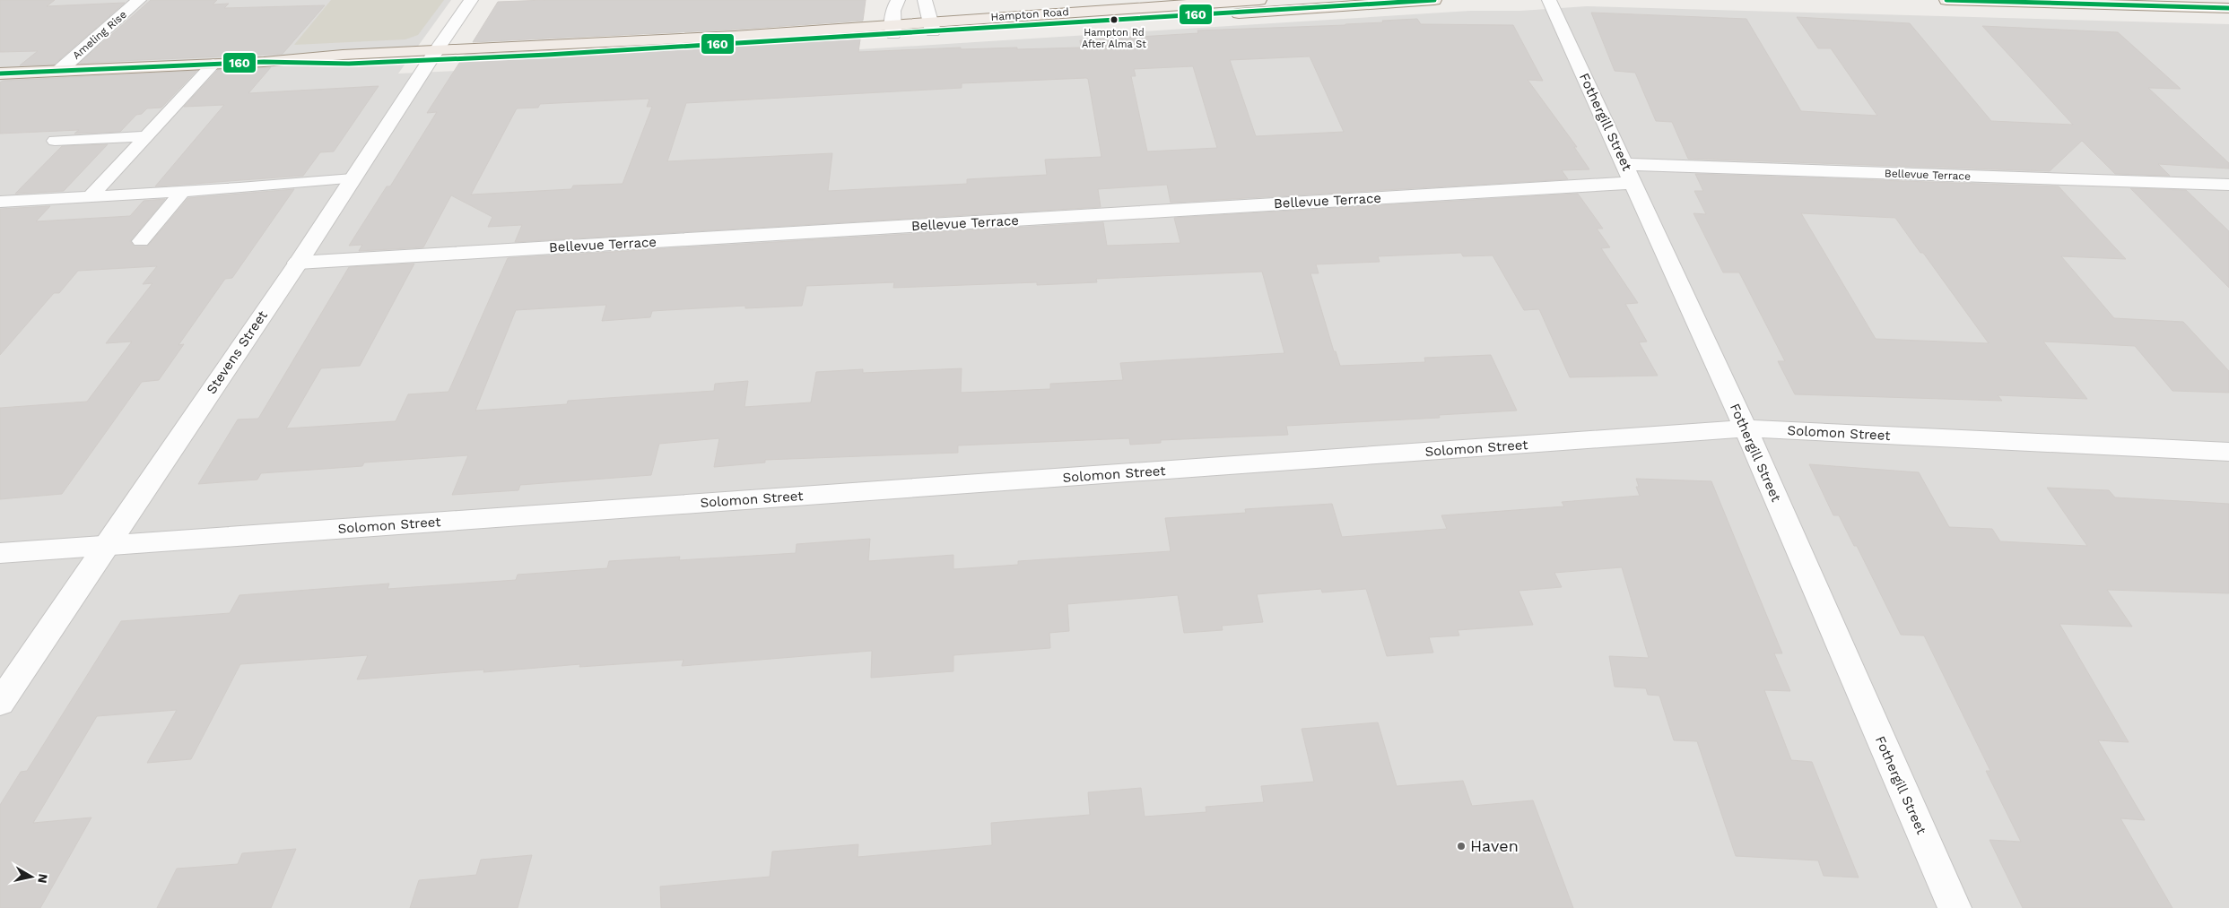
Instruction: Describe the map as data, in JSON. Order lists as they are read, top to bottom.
{
  "streets": {
    "main road": ["Hampton Road"],
    "street": [
      "Ameling Rise",
      "Fothergill Street",
      "Bellevue Terrace",
      "Stevens Street",
      "Solomon Street"
    ]
  },
  "crossings": [
    ["Hampton Road", "Ameling Rise"],
    ["Hampton Road", "Stevens Street"],
    ["Fothergill Street", "Bellevue Terrace"],
    ["Fothergill Street", "Solomon Street"],
    ["Bellevue Terrace", "Stevens Street"],
    ["Stevens Street", "Solomon Street"]
  ],
  "places": ["Hampton Rd After Alma St", "Haven"],
  "lines": ["transit line 160"],
  "north": "right"
}
